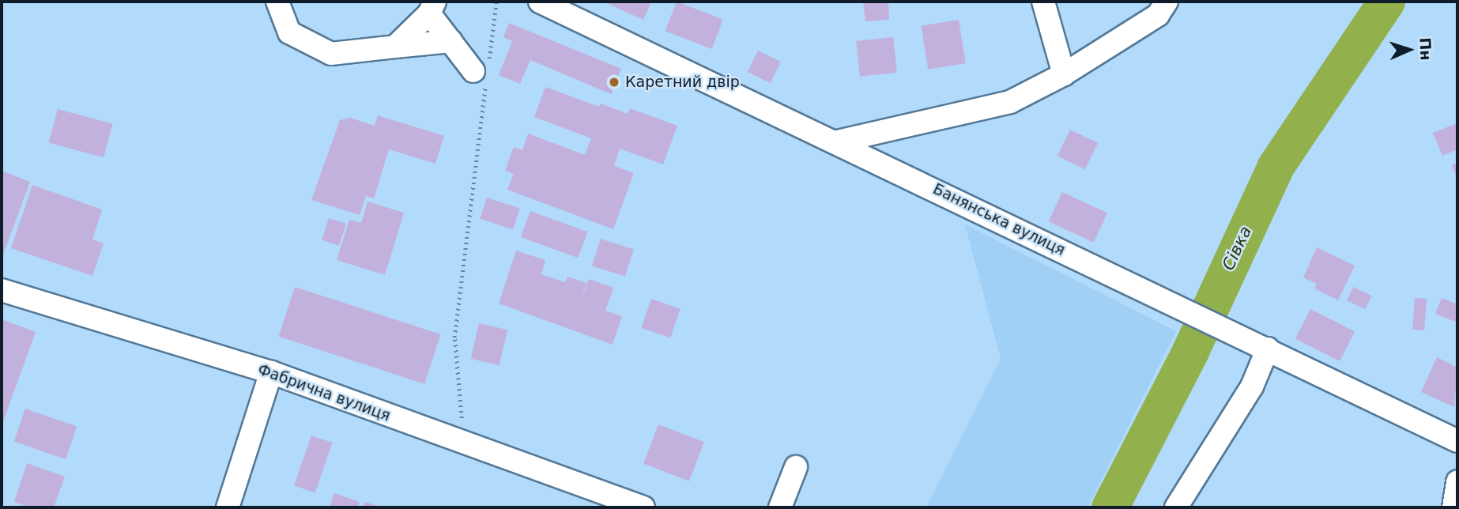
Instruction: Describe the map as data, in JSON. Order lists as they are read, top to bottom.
{
  "streets": {
    "street": ["Банянська вулиця", "Фабрична вулиця"]
  },
  "water": ["Сівка"],
  "places": ["Каретний двір"],
  "north": "right"
}
